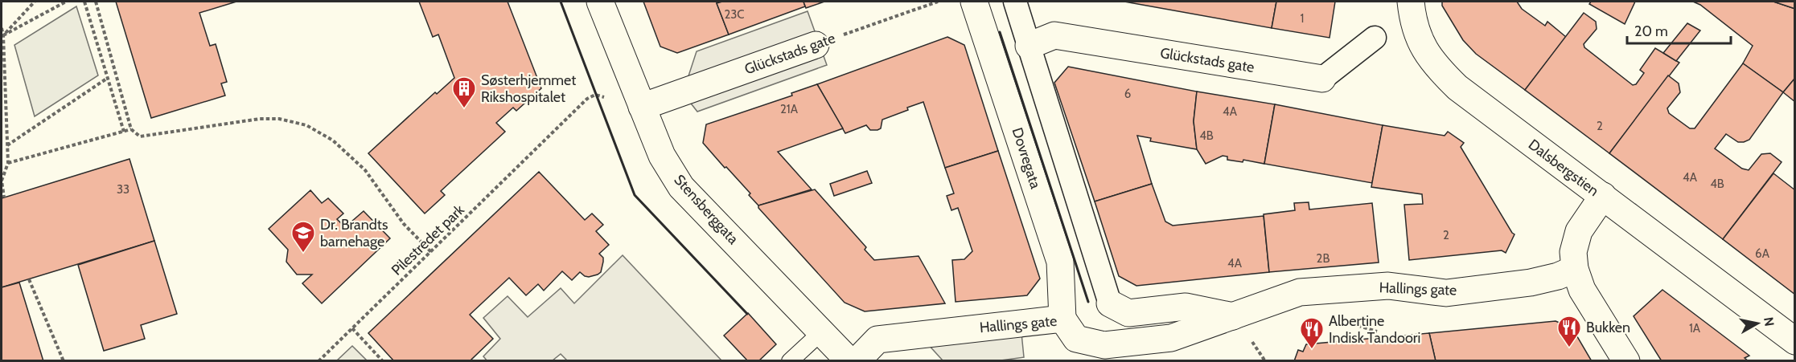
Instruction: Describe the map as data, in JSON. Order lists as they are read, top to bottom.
{
  "streets": {
    "street": [
      "Glückstads gate",
      "Dovregata",
      "Dalsbergstien",
      "Stensberggata",
      "Hallings gate"
    ],
    "path": ["Pilestredet park"]
  },
  "crossings": [
    ["Glückstads gate", "Stensberggata"],
    ["Dovregata", "Hallings gate"],
    ["Dalsbergstien", "Hallings gate"]
  ],
  "places": {
    "building": ["Søsterhjemmet Rikshospitalet"],
    "school or university": ["Dr. Brandts barnehage"],
    "restaurant": ["Bukken", "Albertine Indisk Tandoori"]
  },
  "house_numbers": [
    "23C",
    "1",
    "6",
    "21A",
    "4A",
    "2",
    "4B",
    "4A",
    "4B",
    "33",
    "2",
    "6A",
    "2B",
    "4A",
    "1A"
  ],
  "scale_bar": "20 m",
  "north": "right"
}
